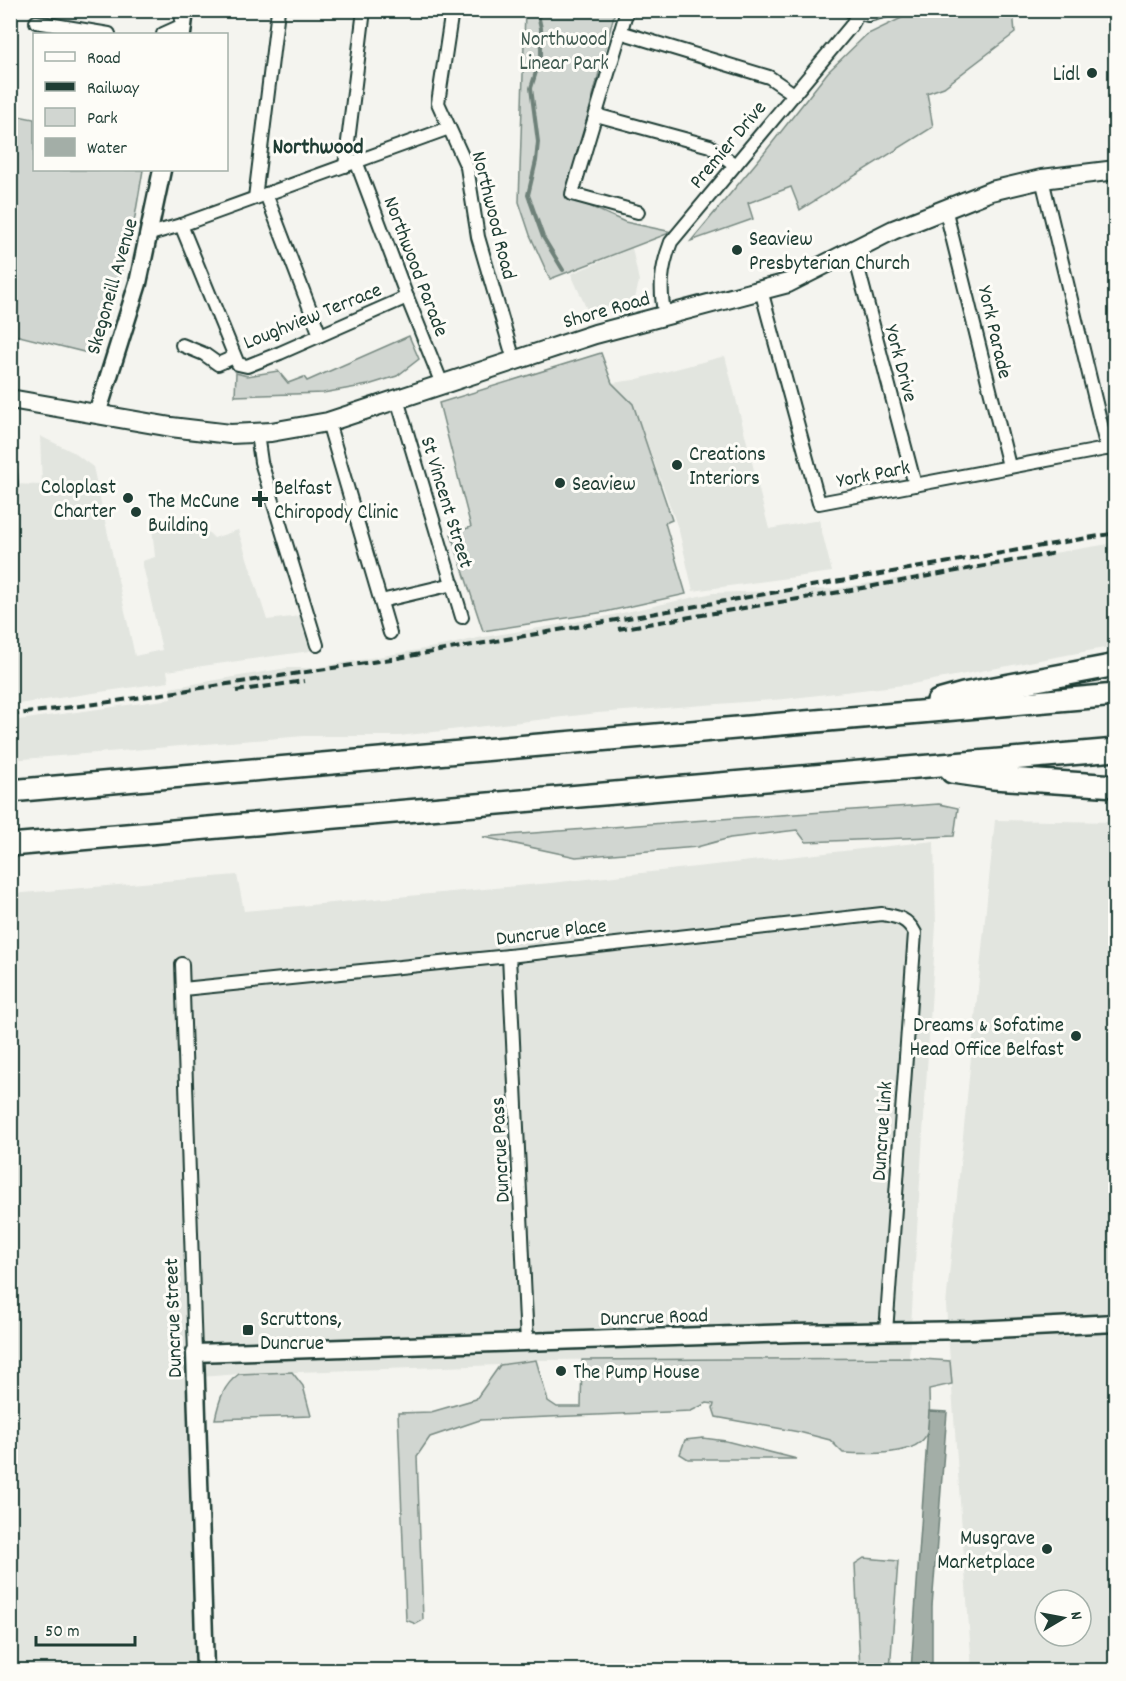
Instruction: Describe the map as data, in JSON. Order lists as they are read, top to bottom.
{
  "streets": {
    "main road": ["Shore Road"],
    "street": [
      "Premier Drive",
      "Northwood Road",
      "Northwood Parade",
      "Skegoneill Avenue",
      "Loughview Terrace",
      "York Parade",
      "York Drive",
      "York Park",
      "St Vincent Street",
      "Duncrue Place",
      "Duncrue Link",
      "Duncrue Pass",
      "Duncrue Road",
      "Duncrue Street"
    ]
  },
  "crossings": [
    ["Premier Drive", "Shore Road"],
    ["Northwood Road", "Shore Road"],
    ["Northwood Parade", "Shore Road"],
    ["Northwood Parade", "Loughview Terrace"],
    ["Skegoneill Avenue", "Shore Road"],
    ["Shore Road", "York Parade"],
    ["Shore Road", "York Drive"],
    ["Shore Road", "York Park"],
    ["Shore Road", "St Vincent Street"],
    ["York Parade", "York Park"],
    ["York Drive", "York Park"],
    ["Duncrue Place", "Duncrue Link"],
    ["Duncrue Place", "Duncrue Pass"],
    ["Duncrue Place", "Duncrue Street"],
    ["Duncrue Link", "Duncrue Road"],
    ["Duncrue Pass", "Duncrue Road"],
    ["Duncrue Road", "Duncrue Street"]
  ],
  "districts": ["Northwood"],
  "parks": ["Northwood Linear Park"],
  "places": {
    "other": [
      "Lidl",
      "Seaview Presbyterian Church",
      "Creations Interiors",
      "Seaview",
      "Coloplast Charter",
      "The McCune Building",
      "Dreams & Sofatime Head Office Belfast",
      "The Pump House",
      "Musgrave Marketplace"
    ],
    "health": ["Belfast Chiropody Clinic"],
    "transit": ["Scruttons, Duncrue"]
  },
  "legend": [
    "Road",
    "Railway",
    "Park",
    "Water"
  ],
  "scale_bar": "50 m",
  "north": "right"
}
